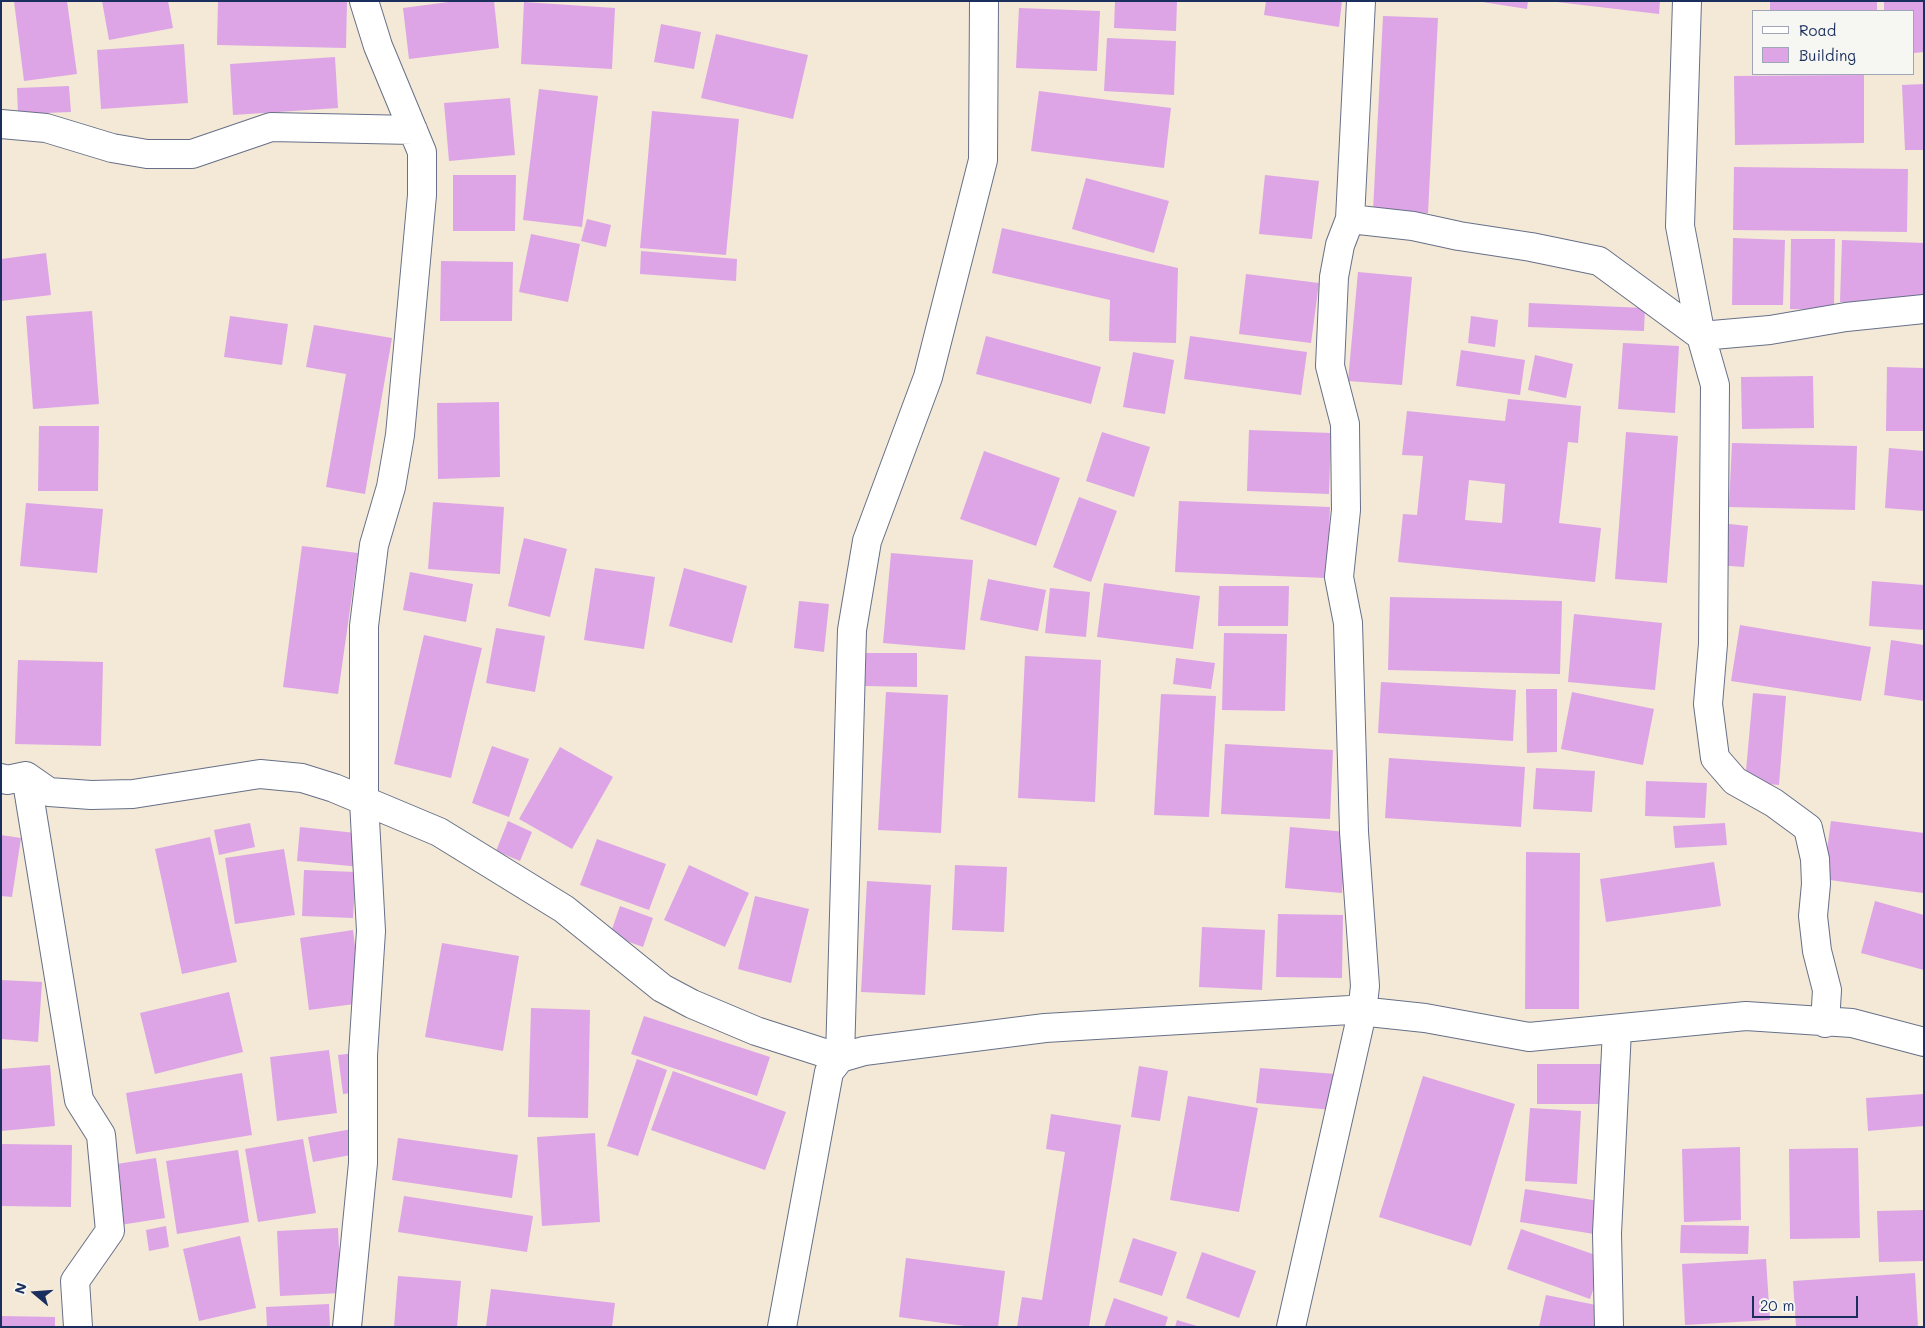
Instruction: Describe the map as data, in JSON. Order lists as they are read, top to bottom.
{
  "legend": ["Road", "Building"],
  "scale_bar": "20 m",
  "north": "left"
}
